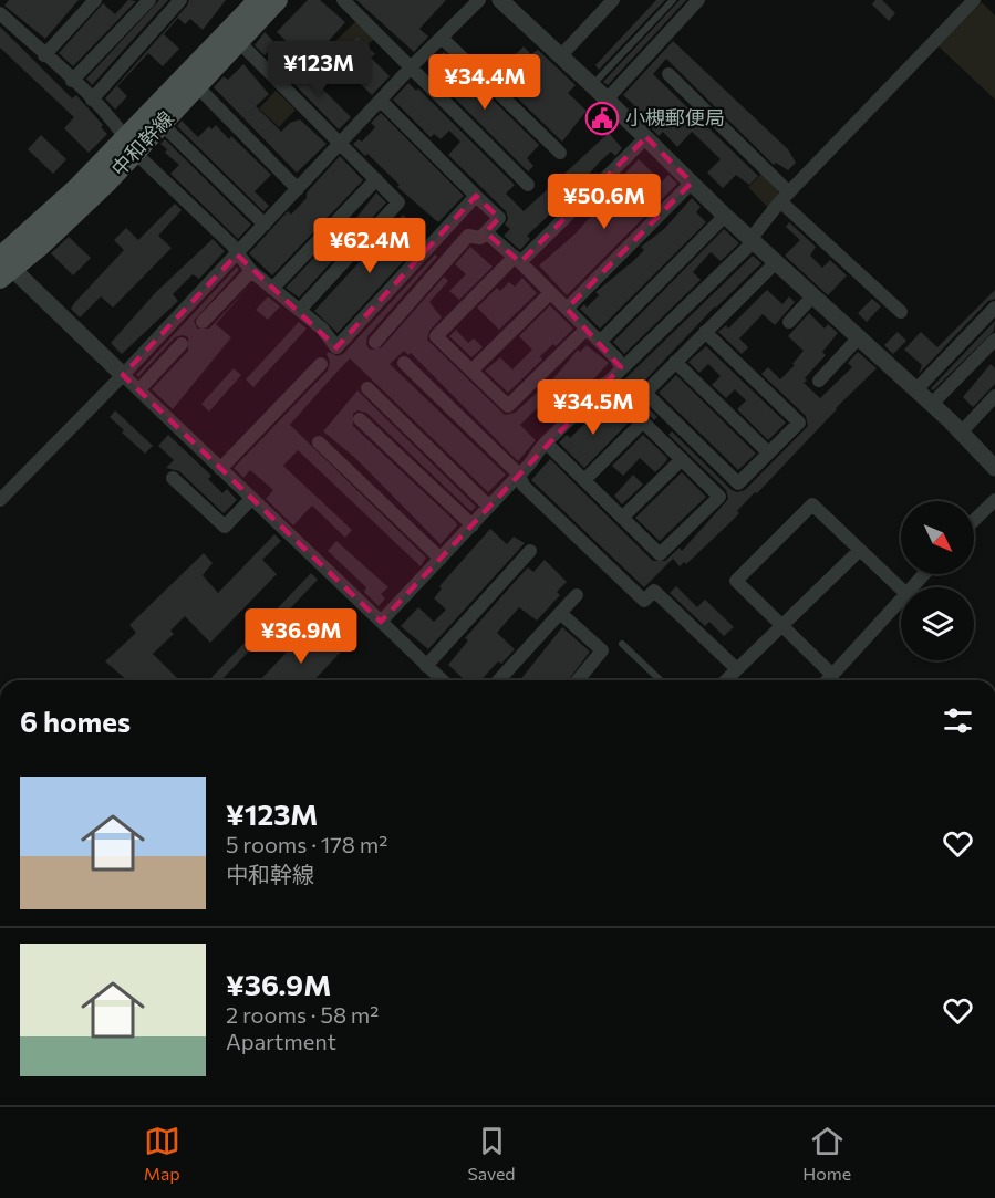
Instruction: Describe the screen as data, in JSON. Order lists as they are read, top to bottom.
{
  "streets": {
    "main road": ["中和幹線"]
  },
  "places": {
    "public building": ["小槻郵便局"]
  },
  "north": "bottom right",
  "page": {
    "price": [
      "¥123M",
      "¥34.4M",
      "¥50.6M",
      "¥62.4M",
      "¥34.5M",
      "¥36.9M"
    ],
    "heading": "6 homes",
    "list": [
      {
        "name": "¥123M",
        "note": "5 rooms · 178 m² · 中和幹線"
      },
      {
        "name": "¥36.9M",
        "note": "2 rooms · 58 m² · Apartment"
      }
    ],
    "tabs": ["Map", "Saved", "Home"]
  }
}
